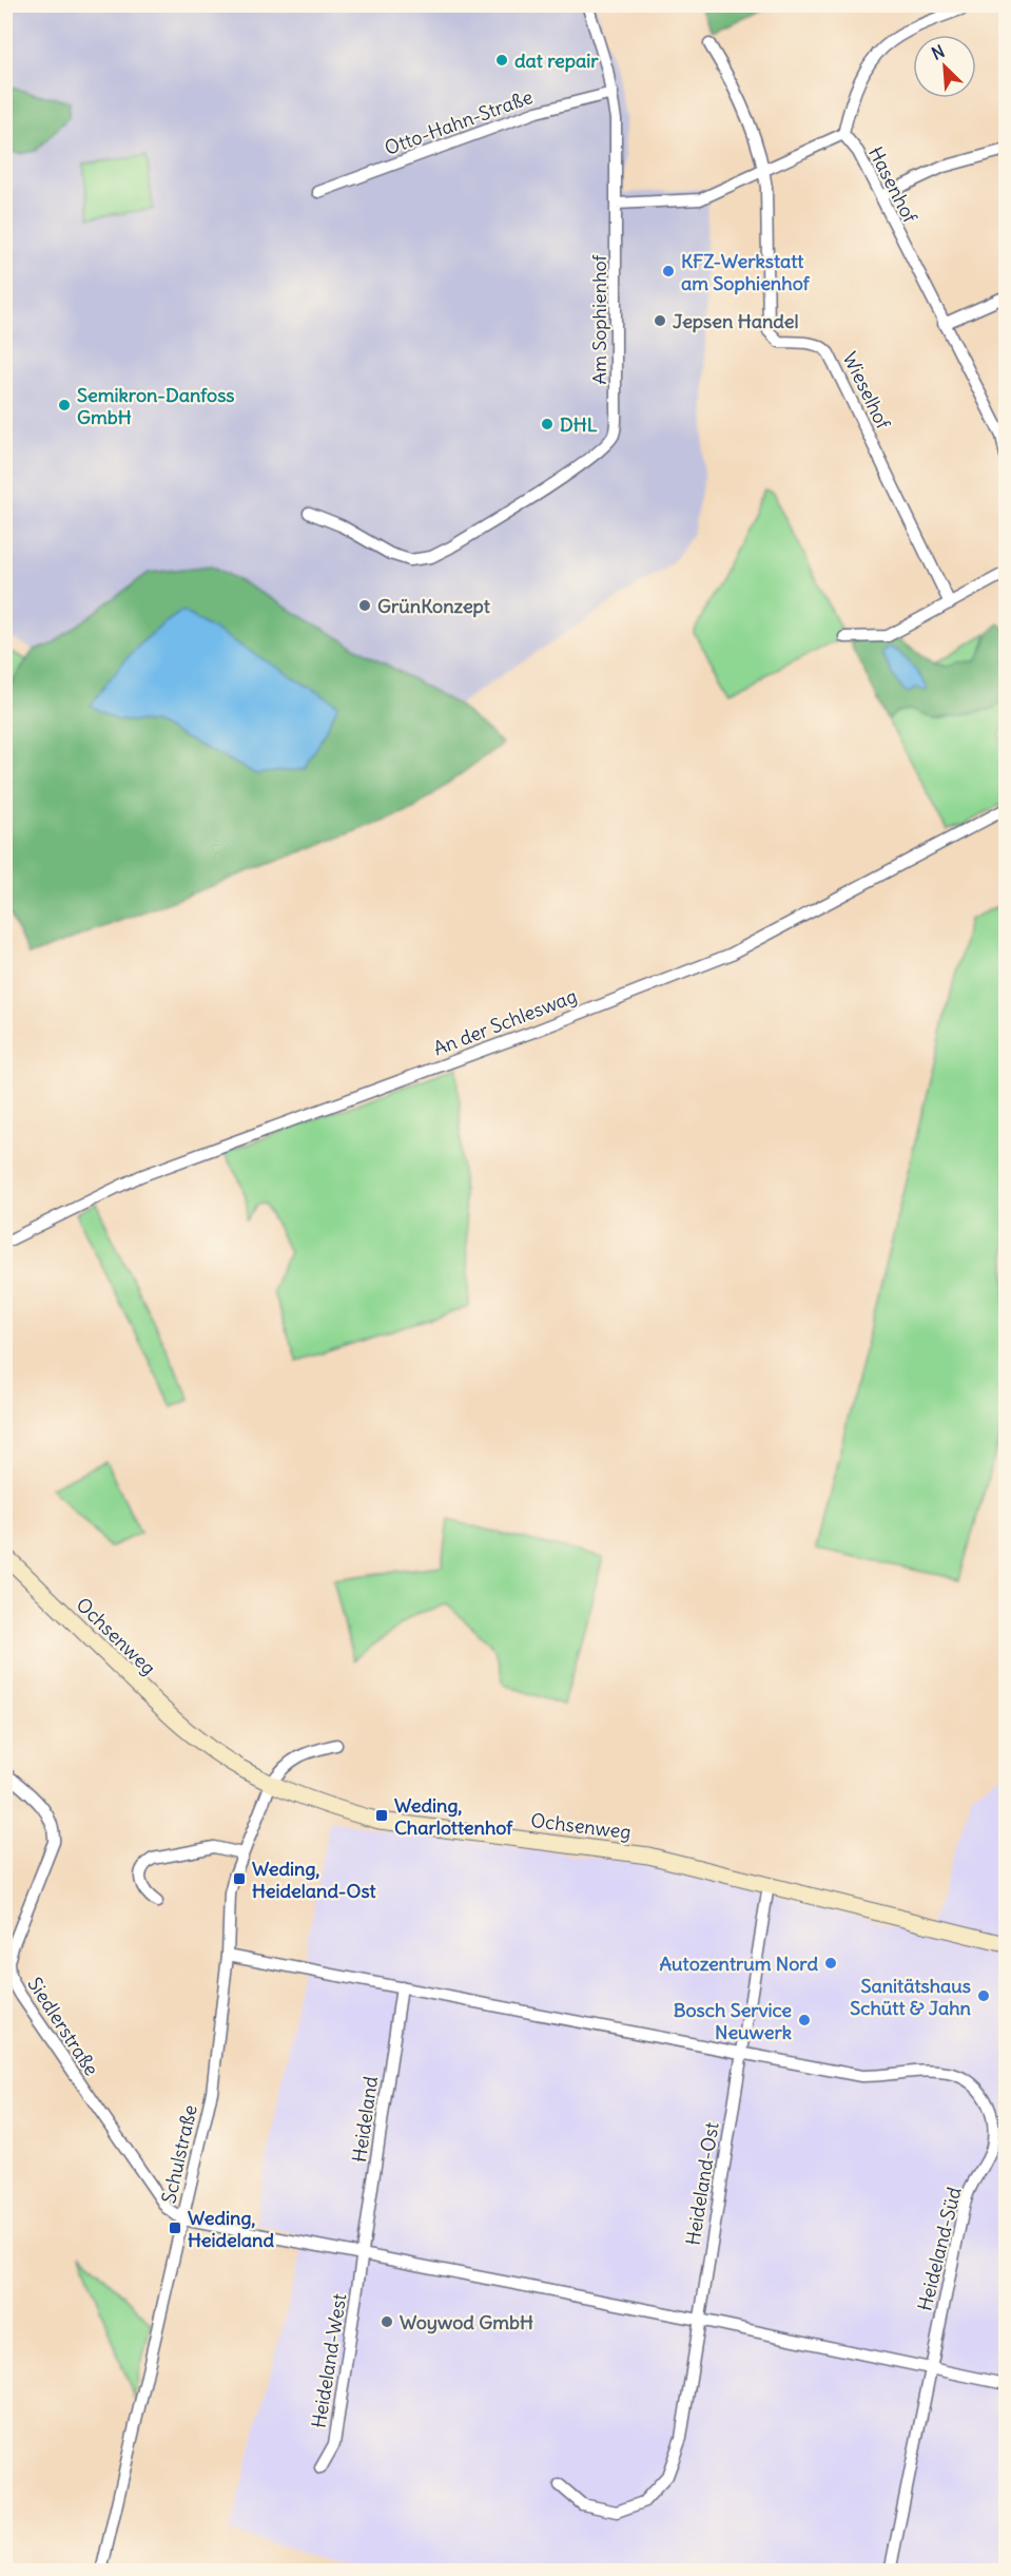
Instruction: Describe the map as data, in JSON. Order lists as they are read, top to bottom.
{
  "streets": {
    "main road": ["Ochsenweg"],
    "street": [
      "Otto-Hahn-Straße",
      "Hasenhof",
      "Am Sophienhof",
      "Wieselhof",
      "An der Schleswag",
      "Siedlerstraße",
      "Heideland",
      "Schulstraße",
      "Heideland-Ost",
      "Heideland-Süd",
      "Heideland-West"
    ]
  },
  "crossings": [
    ["Otto-Hahn-Straße", "Am Sophienhof"],
    ["Ochsenweg", "Schulstraße"],
    ["Ochsenweg", "Heideland-Ost"],
    ["Siedlerstraße", "Schulstraße"],
    ["Heideland", "Heideland-West"],
    ["Heideland-Ost", "Heideland-Süd"]
  ],
  "places": {
    "other": [
      "dat repair",
      "KFZ-Werkstatt am Sophienhof",
      "Jepsen Handel",
      "Semikron-Danfoss GmbH",
      "DHL",
      "GrünKonzept",
      "Autozentrum Nord",
      "Sanitätshaus Schütt & Jahn",
      "Bosch Service Neuwerk",
      "Woywod GmbH"
    ],
    "transit": ["Weding, Charlottenhof", "Weding, Heideland-Ost", "Weding, Heideland"]
  },
  "north": "top left"
}
